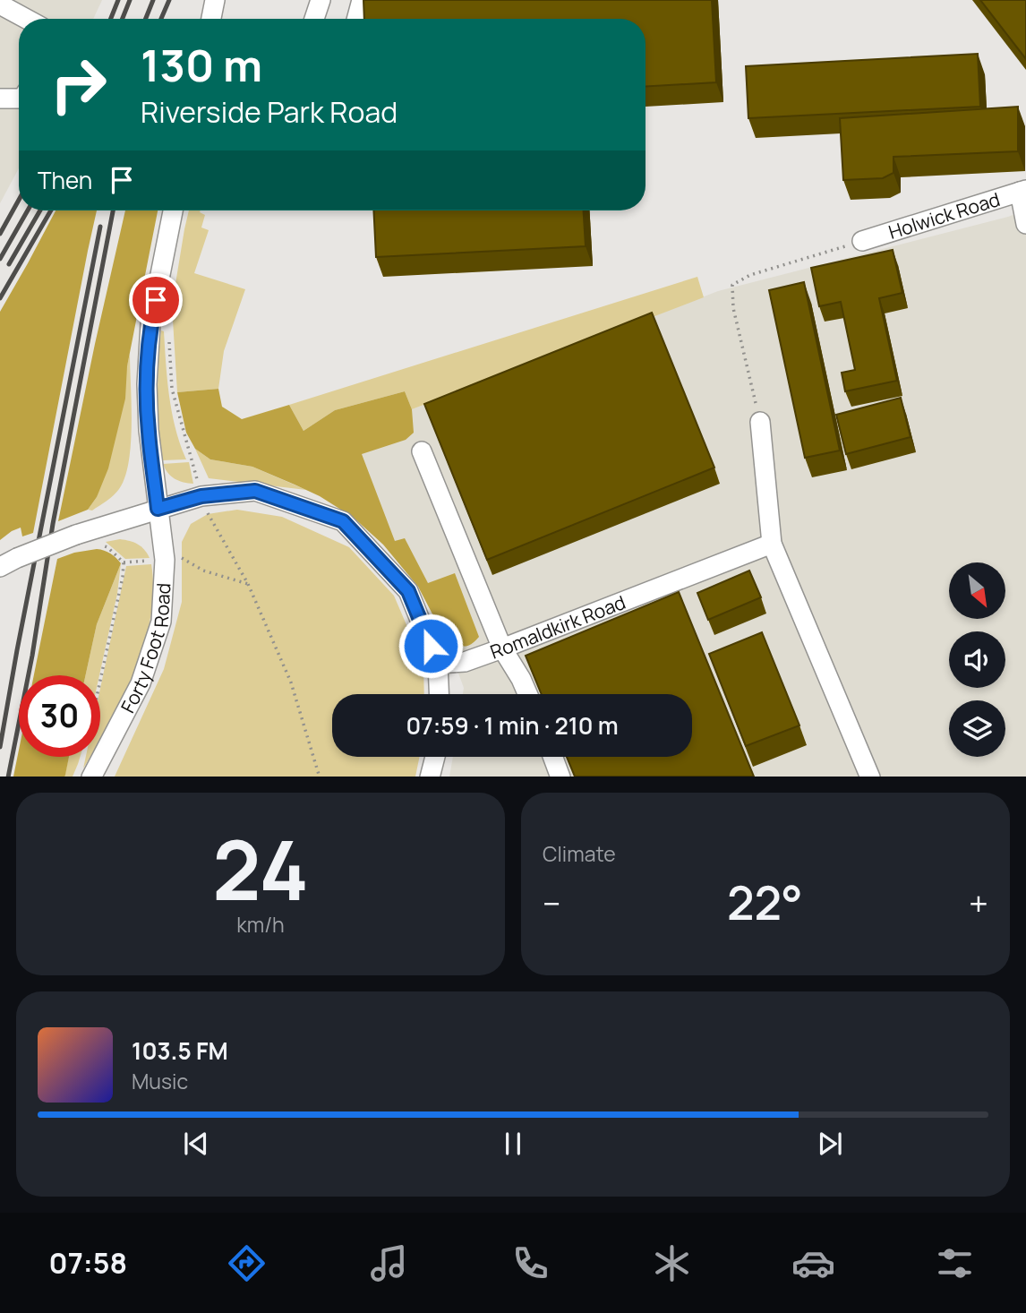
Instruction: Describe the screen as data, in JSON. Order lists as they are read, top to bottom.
{
  "streets": {
    "street": ["Holwick Road", "Romaldkirk Road", "Forty Foot Road"]
  },
  "north": "bottom right",
  "page": {
    "turn": ["130 m", "Riverside Park Road"],
    "then": "Then",
    "limit": "30",
    "trip": "07:59 · 1 min · 210 m",
    "tile": [
      ["24", "km/h"],
      "Climate"
    ],
    "heat": ["−", "22°", "+"],
    "song": ["103.5 FM", "Music"],
    "tabs": "07:58"
  }
}
